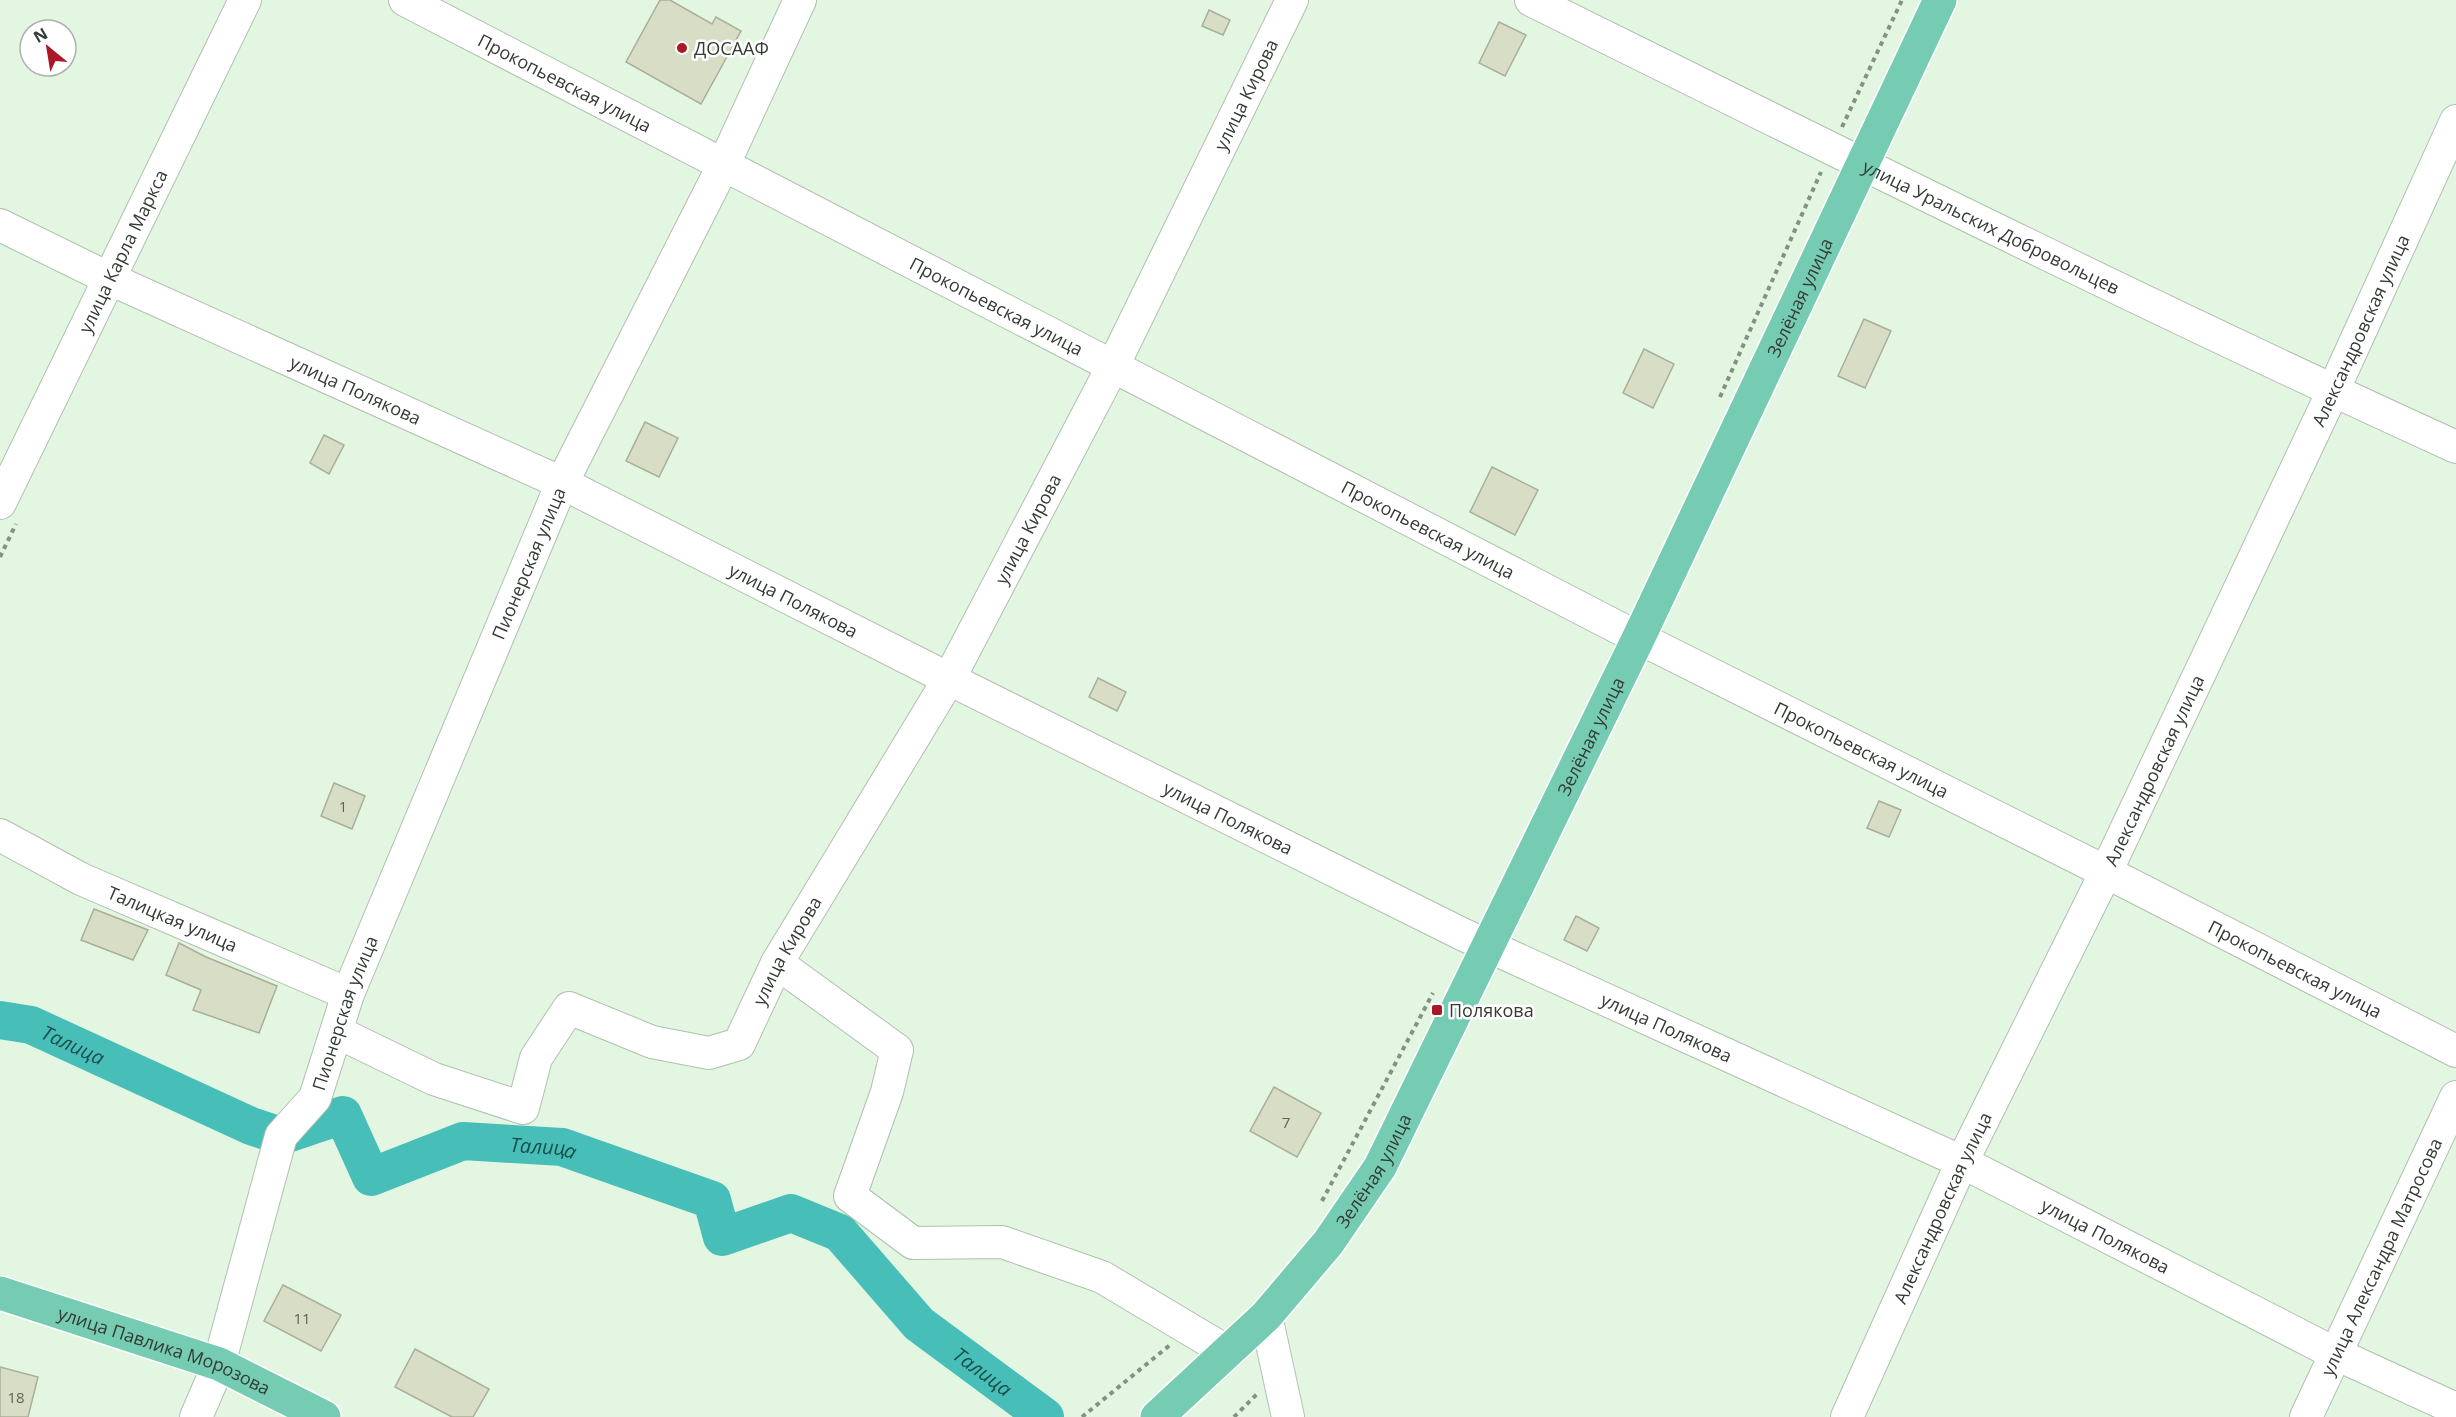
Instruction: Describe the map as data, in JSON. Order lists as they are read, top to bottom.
{
  "streets": {
    "main road": ["Зелёная улица", "улица Павлика Морозова"],
    "street": [
      "Прокопьевская улица",
      "улица Кирова",
      "улица Уральских Добровольцев",
      "улица Карла Маркса",
      "Александровская улица",
      "улица Полякова",
      "Пионерская улица",
      "Талицкая улица",
      "улица Александра Матросова"
    ]
  },
  "crossings": [
    ["Прокопьевская улица", "улица Кирова"],
    ["Прокопьевская улица", "Зелёная улица"],
    ["Прокопьевская улица", "Александровская улица"],
    ["Прокопьевская улица", "Пионерская улица"],
    ["улица Кирова", "улица Полякова"],
    ["улица Кирова", "Пионерская улица"],
    ["улица Уральских Добровольцев", "Зелёная улица"],
    ["улица Уральских Добровольцев", "Александровская улица"],
    ["улица Карла Маркса", "улица Полякова"],
    ["Зелёная улица", "улица Полякова"],
    ["Александровская улица", "улица Полякова"],
    ["улица Полякова", "Пионерская улица"],
    ["улица Полякова", "улица Александра Матросова"],
    ["Пионерская улица", "Талицкая улица"],
    ["Пионерская улица", "улица Павлика Морозова"]
  ],
  "water": ["Талица"],
  "places": {
    "other": ["ДОСААФ"],
    "transit": ["Полякова"]
  },
  "house_numbers": [
    "1",
    "7",
    "11",
    "18"
  ],
  "north": "top left"
}
